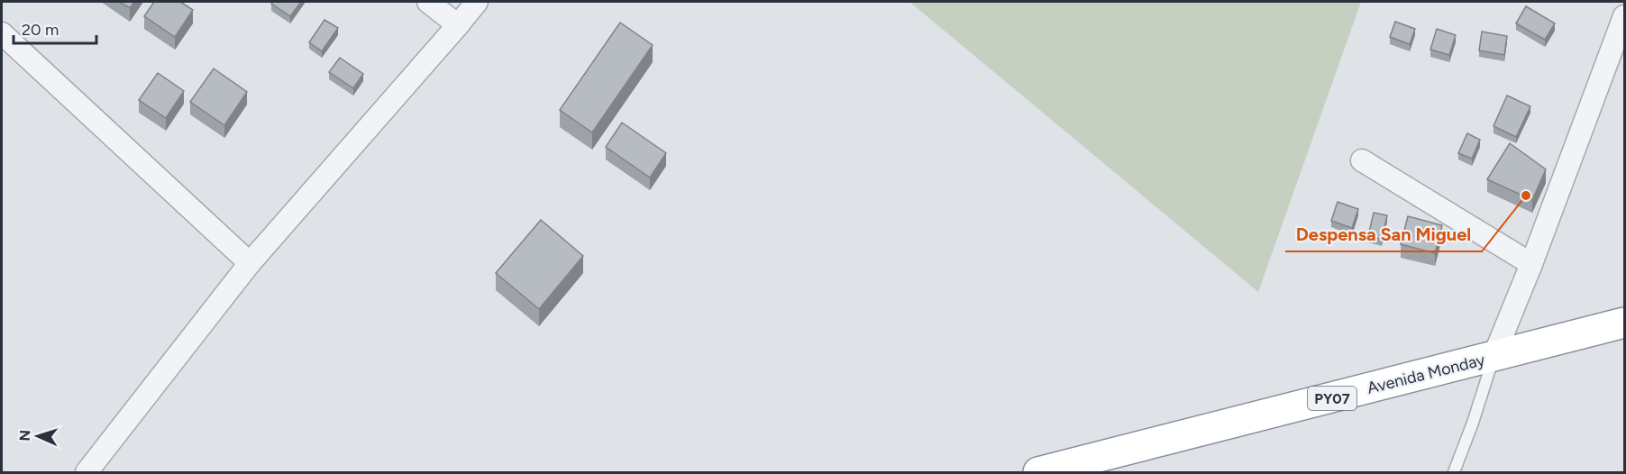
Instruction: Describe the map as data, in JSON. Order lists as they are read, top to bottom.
{
  "streets": {
    "highway": ["Avenida Monday", "PY07"]
  },
  "places": ["Despensa San Miguel"],
  "scale_bar": "20 m",
  "north": "left"
}
